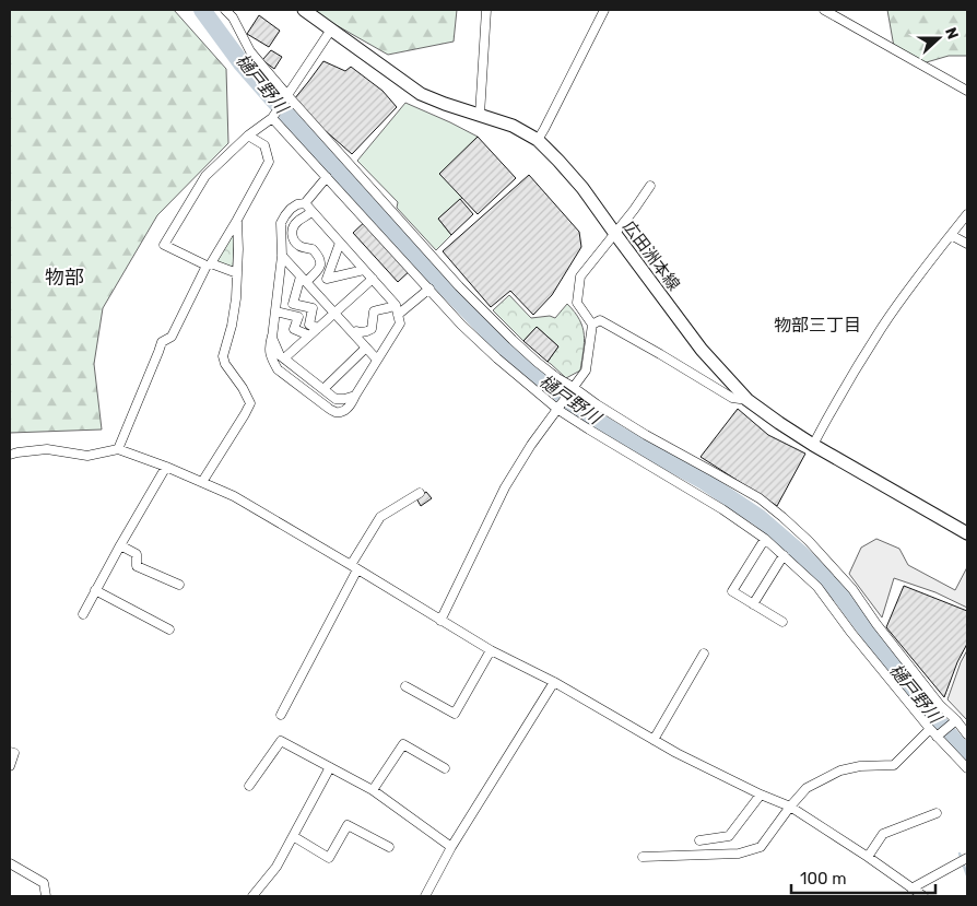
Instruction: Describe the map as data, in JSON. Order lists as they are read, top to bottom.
{
  "streets": {
    "main road": ["広田洲本線"]
  },
  "districts": ["物部", "物部三丁目"],
  "water": ["樋戸野川"],
  "scale_bar": "100 m",
  "north": "right"
}
